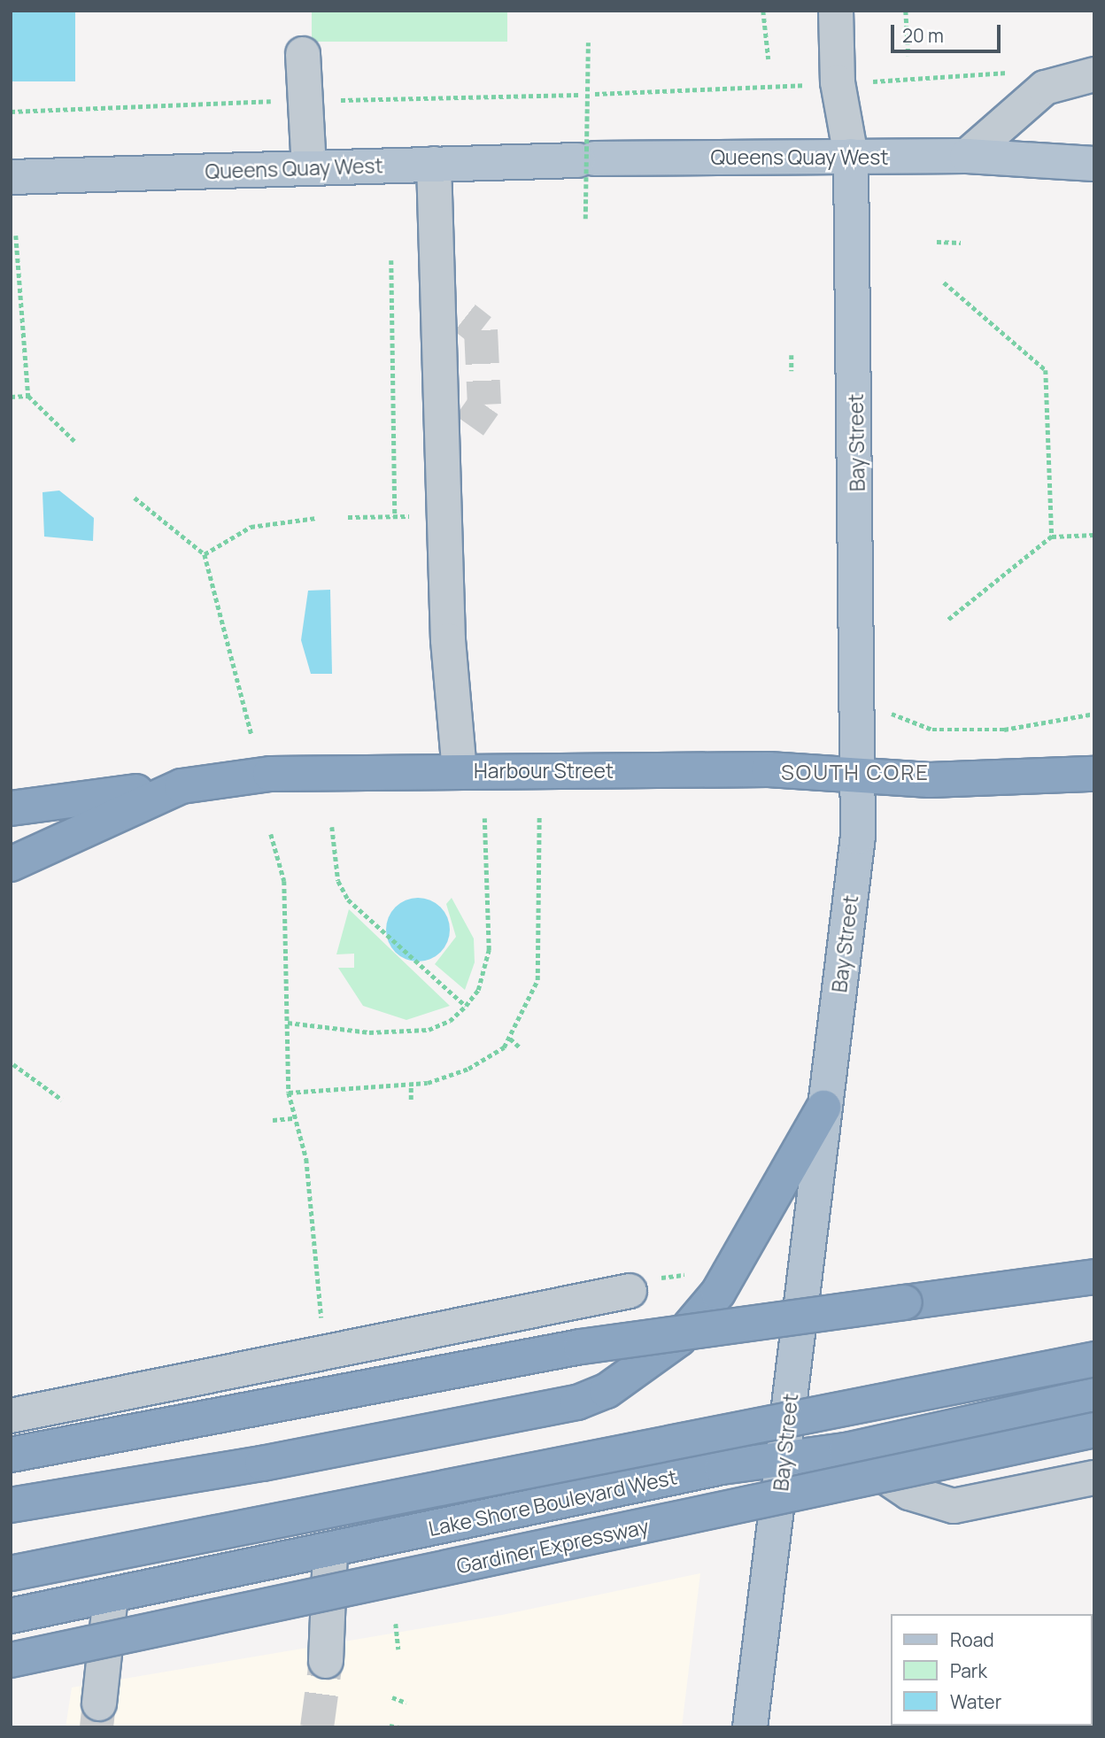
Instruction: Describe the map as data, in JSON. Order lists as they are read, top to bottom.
{
  "streets": {
    "highway": ["Harbour Street", "Lake Shore Boulevard West", "Gardiner Expressway"],
    "main road": ["Queens Quay West", "Bay Street"]
  },
  "crossings": [
    ["Queens Quay West", "Bay Street"],
    ["Bay Street", "Harbour Street"],
    ["Bay Street", "Lake Shore Boulevard West"]
  ],
  "districts": ["SOUTH CORE"],
  "legend": ["Road", "Park", "Water"],
  "scale_bar": "20 m"
}
